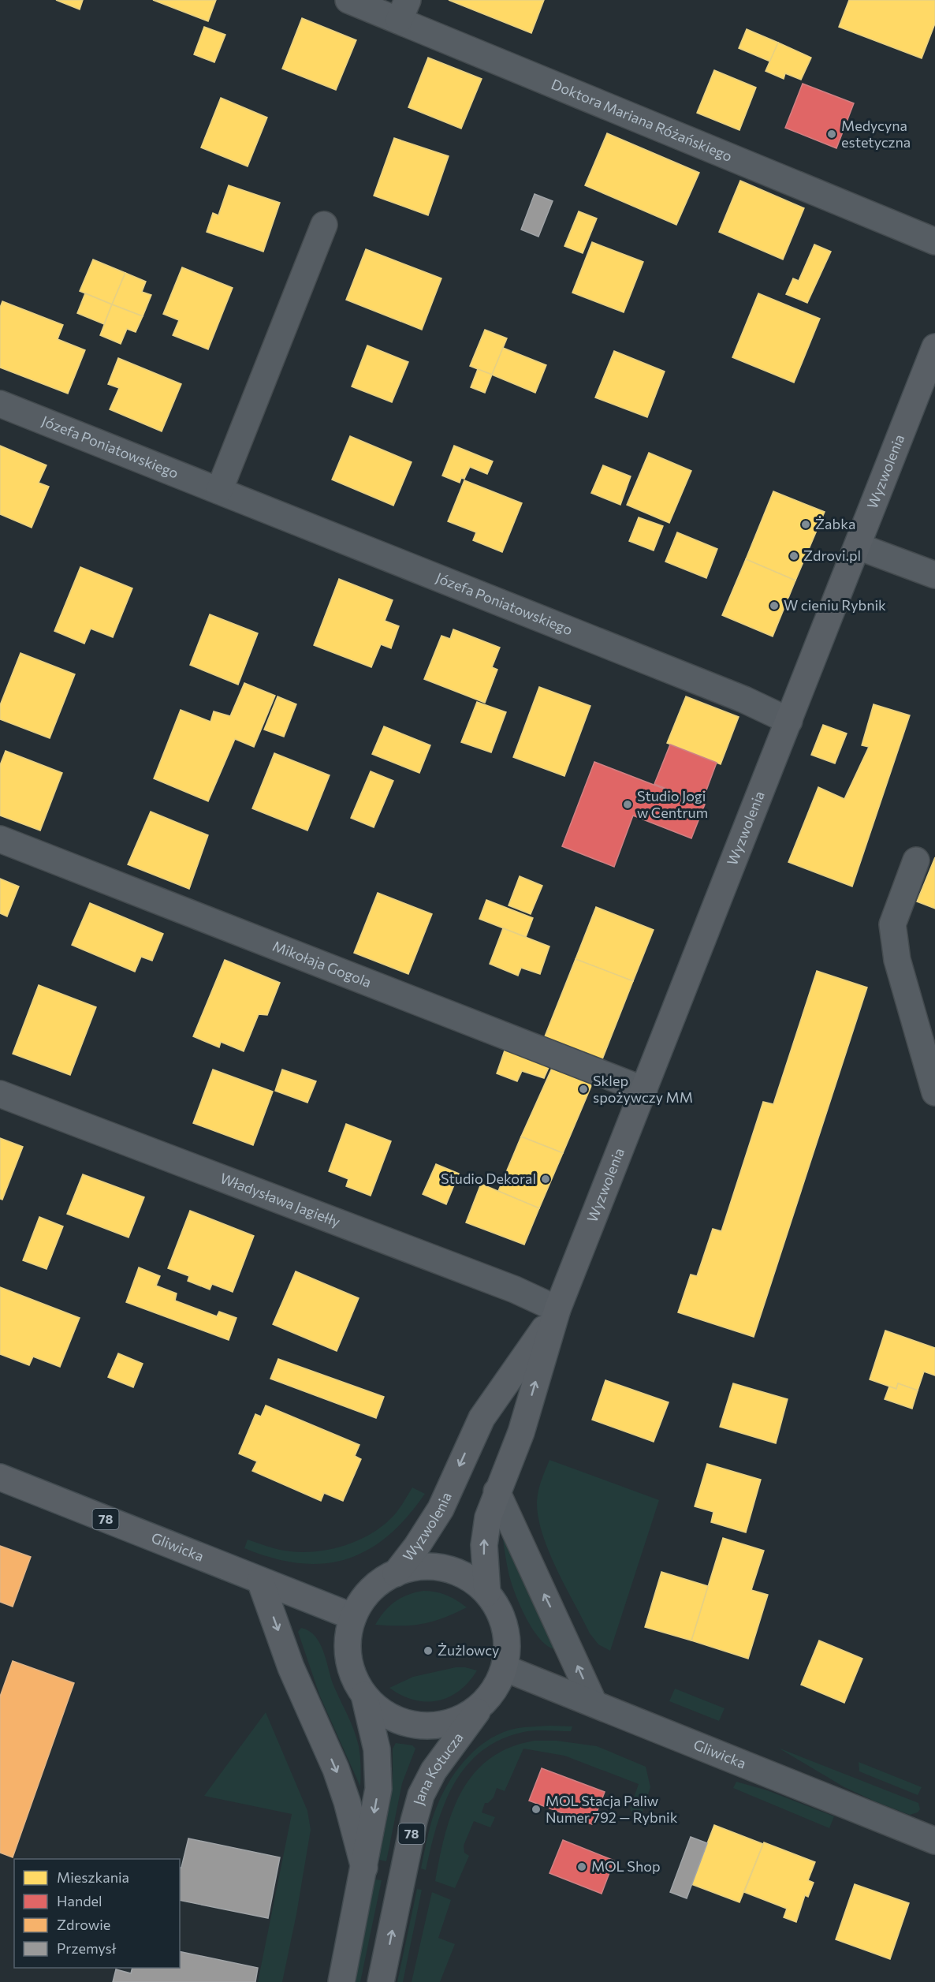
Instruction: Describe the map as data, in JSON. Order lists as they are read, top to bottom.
{
  "streets": {
    "main road": [
      "Wyzwolenia",
      "78",
      "Gliwicka",
      "Jana Kotucza"
    ],
    "street": [
      "Doktora Mariana Różańskiego",
      "Józefa Poniatowskiego",
      "Mikołaja Gogola",
      "Władysława Jagiełły"
    ]
  },
  "crossings": [
    ["Józefa Poniatowskiego", "Wyzwolenia"],
    ["Wyzwolenia", "Mikołaja Gogola"],
    ["Wyzwolenia", "Władysława Jagiełły"],
    ["Wyzwolenia", "78"],
    ["Wyzwolenia", "Gliwicka"],
    ["Wyzwolenia", "Jana Kotucza"],
    ["78", "Gliwicka"],
    ["78", "Jana Kotucza"],
    ["Gliwicka", "Jana Kotucza"]
  ],
  "places": [
    "Medycyna estetyczna",
    "Żabka",
    "Zdrovi.pl",
    "W cieniu Rybnik",
    "Studio Jogi w Centrum",
    "Sklep spożywczy MM",
    "Studio Dekoral",
    "Żużlowcy",
    "MOL Stacja Paliw Numer 792 — Rybnik",
    "MOL Shop"
  ],
  "legend": [
    "Mieszkania",
    "Handel",
    "Zdrowie",
    "Przemysł"
  ]
}
